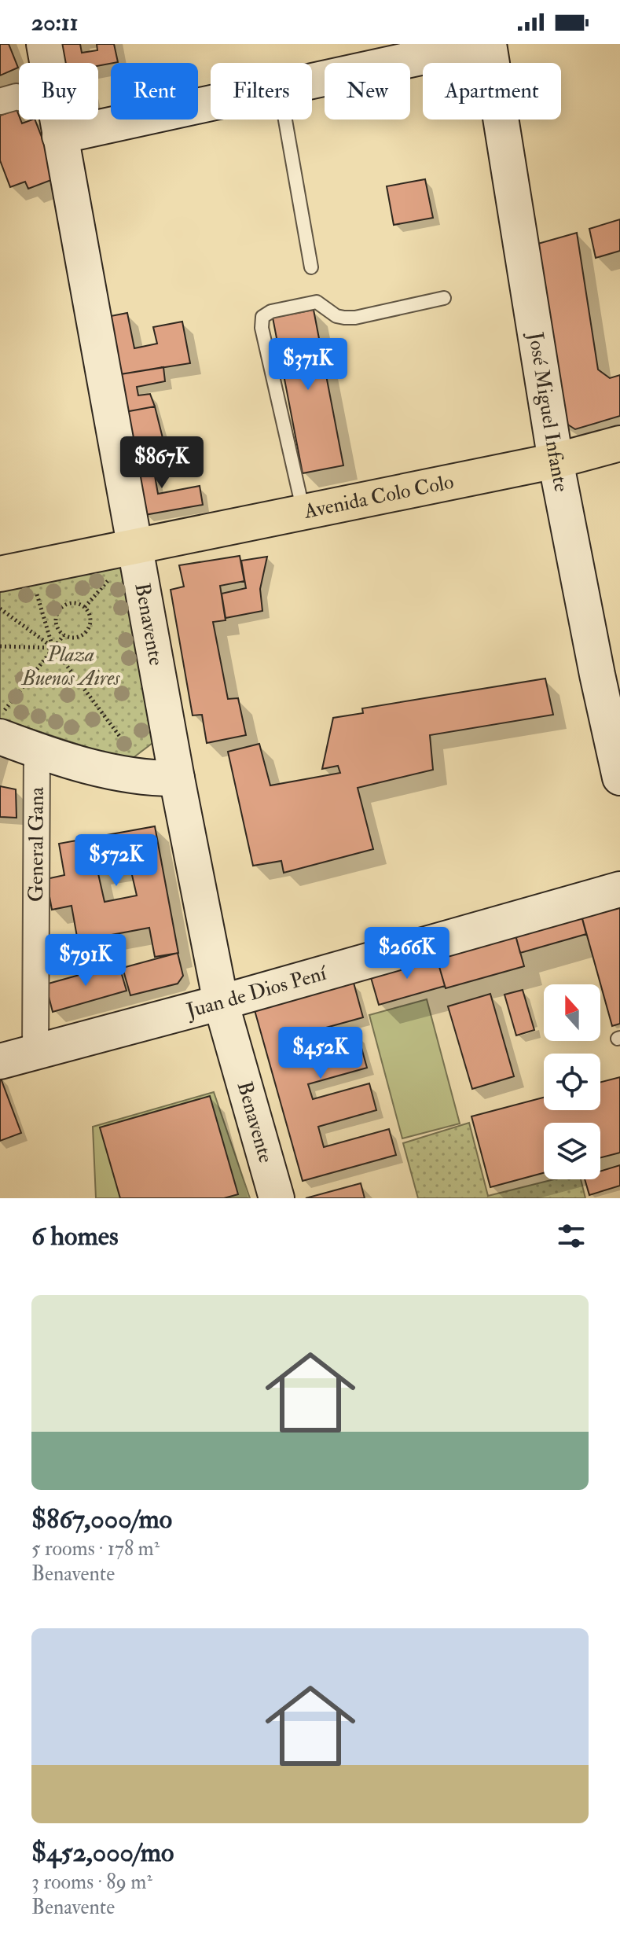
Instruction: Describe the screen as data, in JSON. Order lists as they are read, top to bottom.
{
  "streets": {
    "main road": ["Avenida Colo Colo"],
    "street": [
      "José Miguel Infante",
      "Benavente",
      "General Gana",
      "Juan de Dios Pení"
    ]
  },
  "crossings": [
    ["José Miguel Infante", "Avenida Colo Colo"],
    ["Avenida Colo Colo", "Benavente"],
    ["Benavente", "Juan de Dios Pení"],
    ["General Gana", "Juan de Dios Pení"]
  ],
  "parks": ["Plaza Buenos Aires"],
  "north": "top",
  "page": {
    "status": "20:11",
    "chip": [
      "Buy",
      "Rent",
      "Filters",
      "New",
      "Apartment"
    ],
    "price": [
      "$371K",
      "$867K",
      "$572K",
      "$266K",
      "$791K",
      "$452K"
    ],
    "heading": "6 homes",
    "list": [
      {
        "name": "$867,000/mo",
        "note": "5 rooms · 178 m² · Benavente"
      },
      {
        "name": "$452,000/mo",
        "note": "3 rooms · 89 m² · Benavente"
      }
    ]
  }
}
